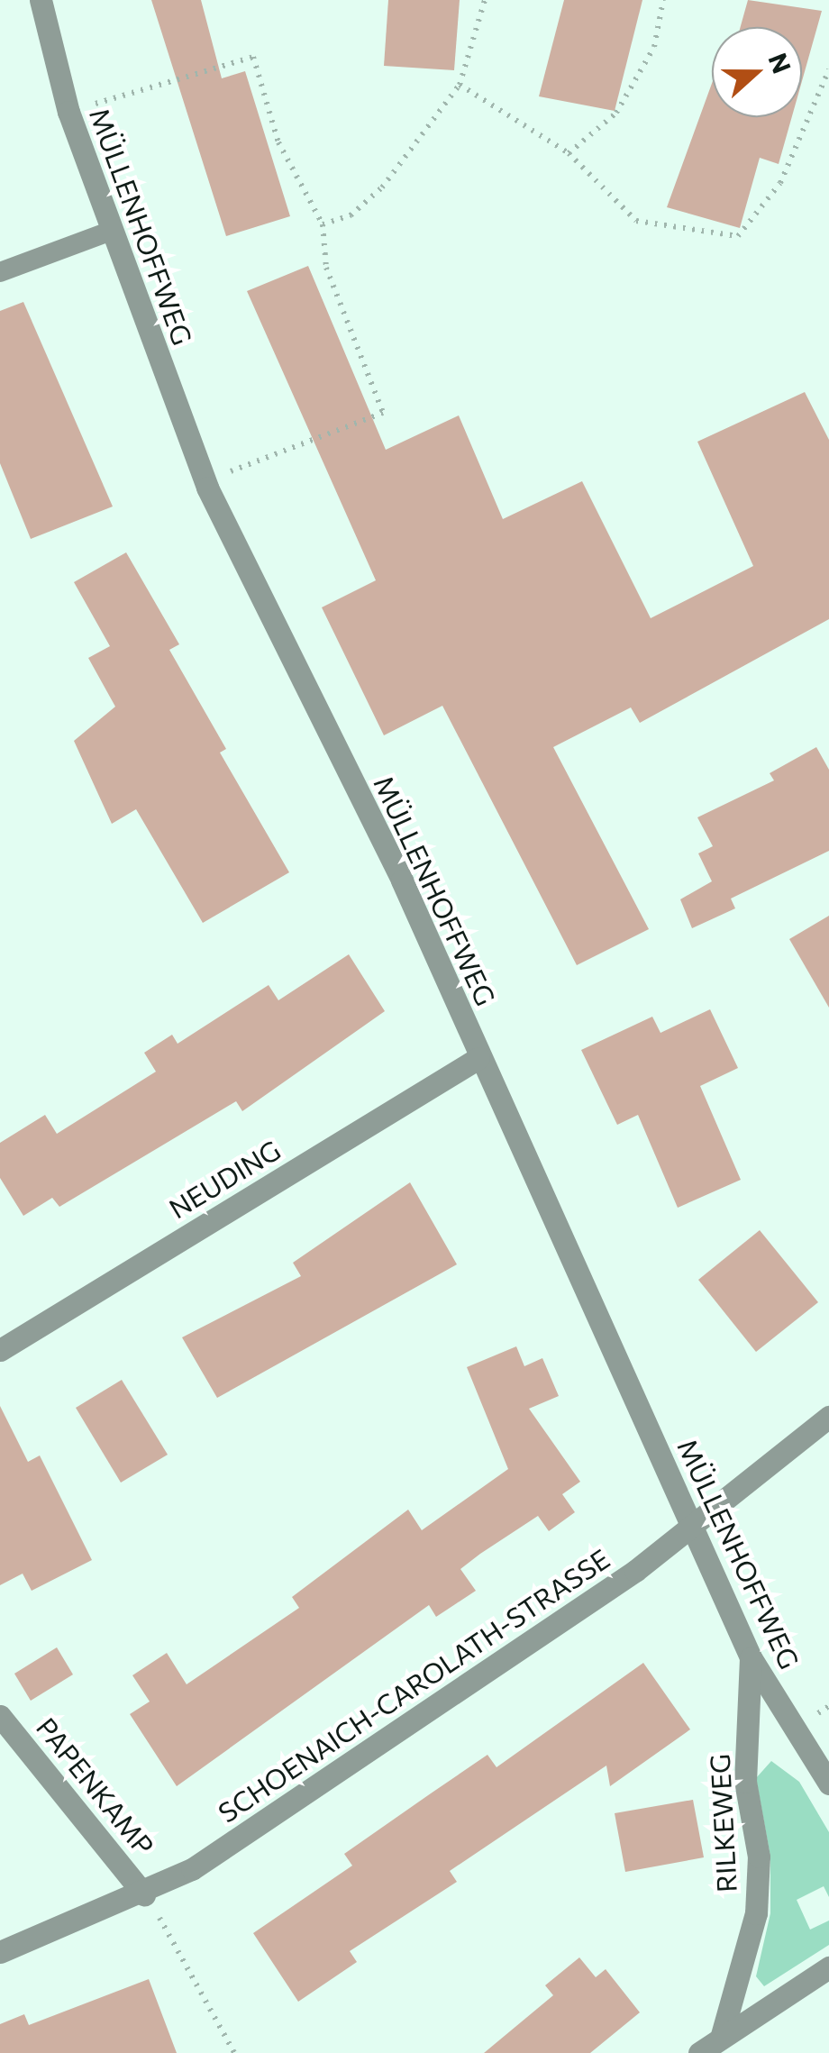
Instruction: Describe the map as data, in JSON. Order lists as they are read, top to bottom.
{
  "streets": {
    "street": [
      "MÜLLENHOFFWEG",
      "NEUDING",
      "SCHOENAICH-CAROLATH-STRASSE",
      "PAPENKAMP",
      "RILKEWEG"
    ]
  },
  "crossings": [
    ["MÜLLENHOFFWEG", "NEUDING"],
    ["MÜLLENHOFFWEG", "SCHOENAICH-CAROLATH-STRASSE"],
    ["MÜLLENHOFFWEG", "RILKEWEG"],
    ["SCHOENAICH-CAROLATH-STRASSE", "PAPENKAMP"]
  ],
  "north": "right"
}
